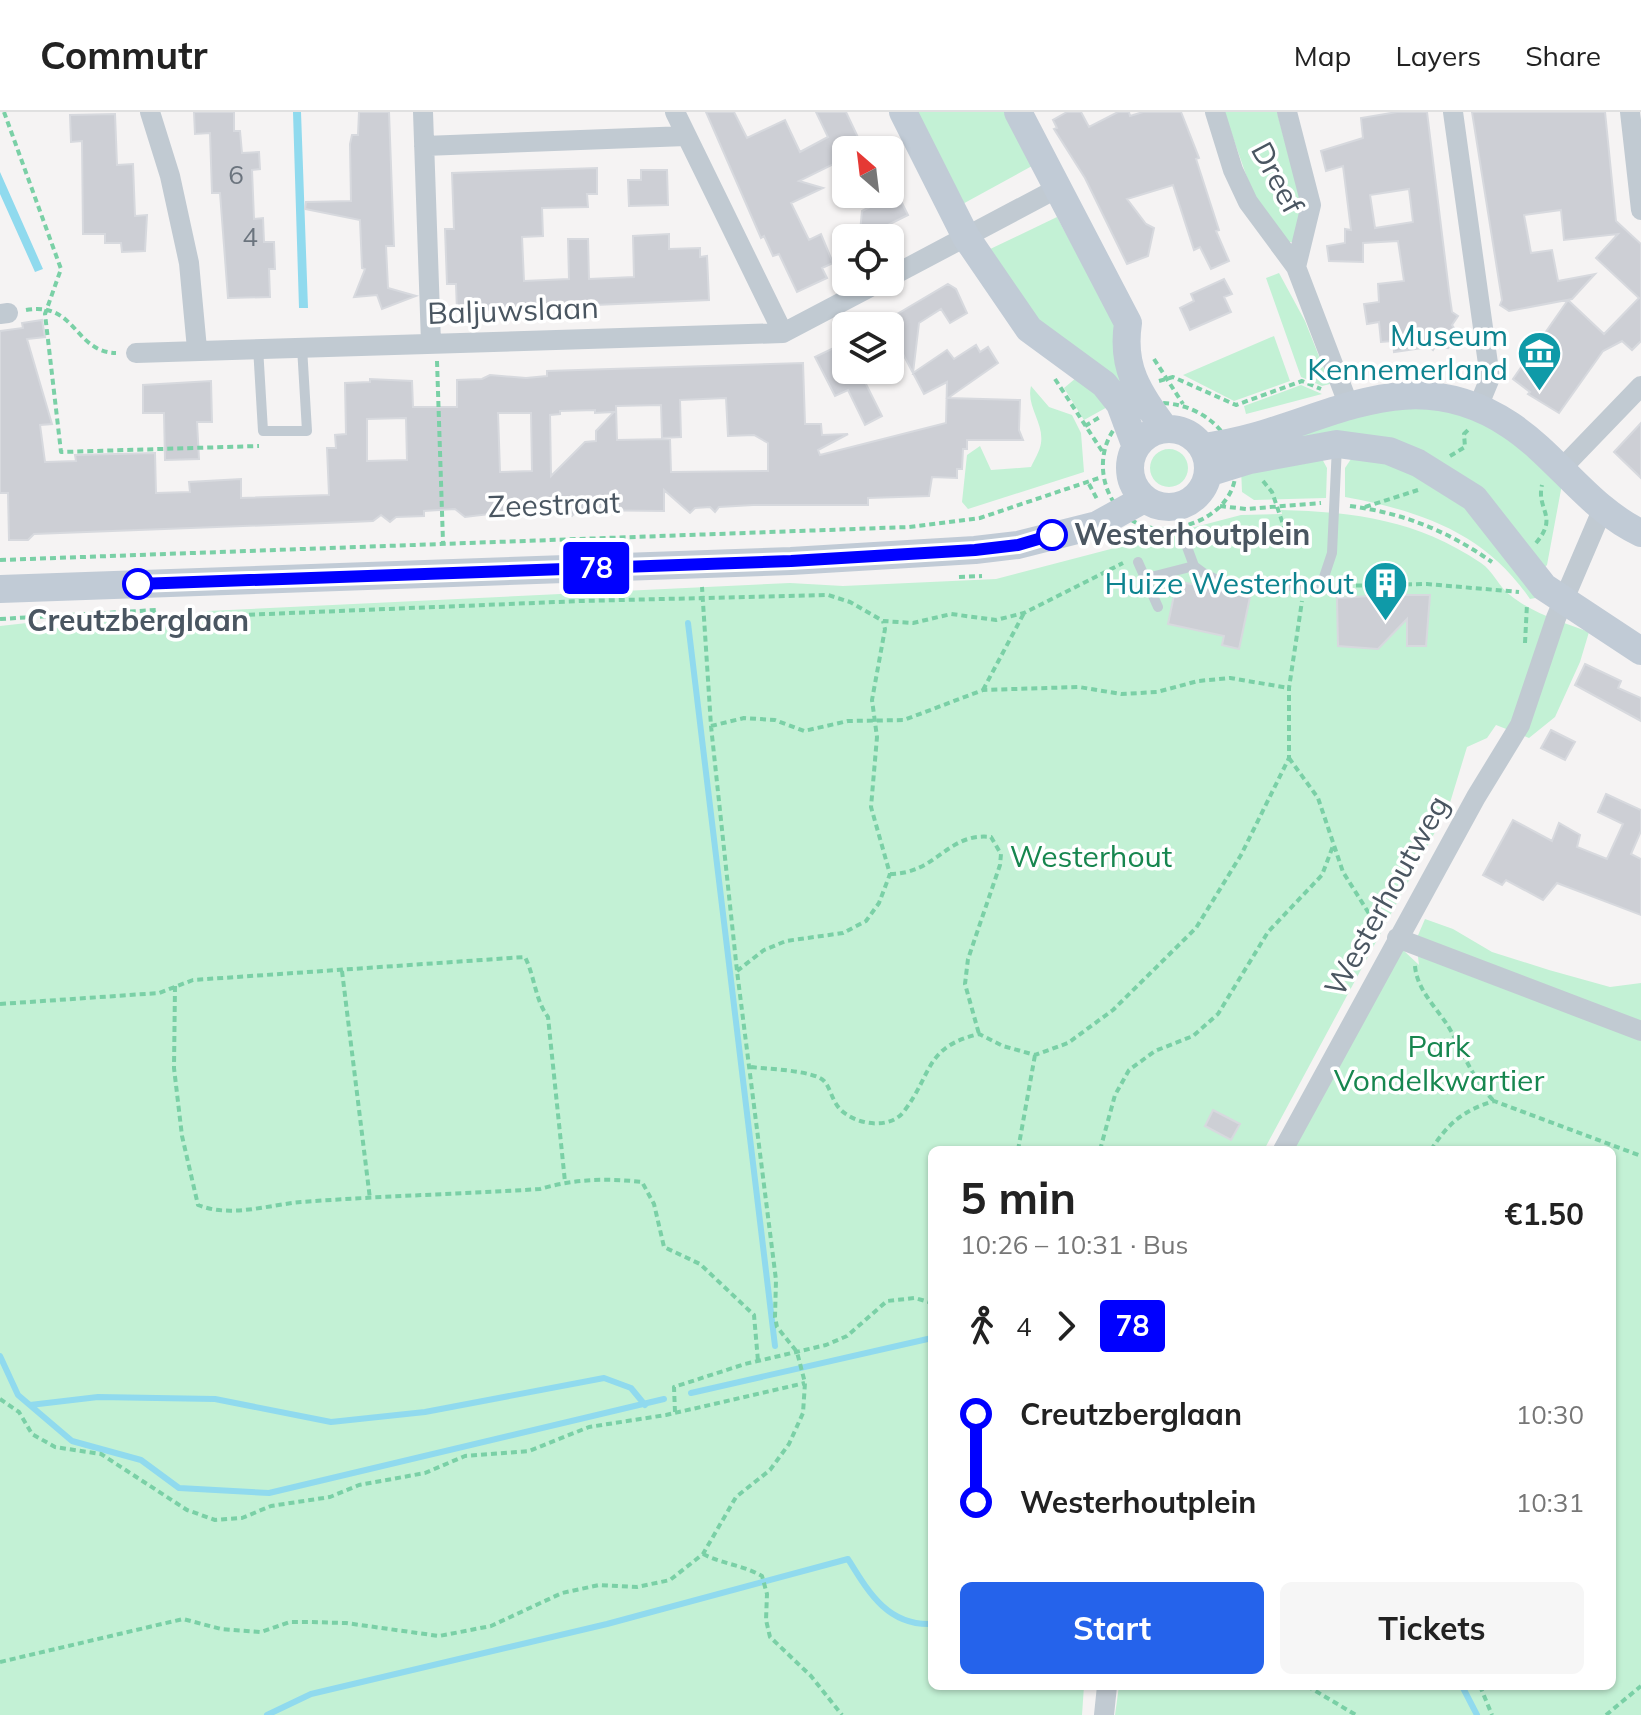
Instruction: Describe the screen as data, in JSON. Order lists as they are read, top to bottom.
{
  "streets": {
    "street": ["Dreef", "Baljuwslaan", "Westerhoutweg"],
    "path": ["Zeestraat"]
  },
  "parks": ["Westerhout", "Park Vondelkwartier"],
  "places": {
    "museum": ["Museum Kennemerland"],
    "other": ["Westerhoutplein", "Creutzberglaan"],
    "building": ["Huize Westerhout"]
  },
  "lines": ["bus line 78"],
  "house_numbers": ["6", "4"],
  "north": "top left",
  "page": {
    "header": "Commutr",
    "nav": ["Map", "Layers", "Share"],
    "on_map": "78",
    "heading": ["5 min", "10:26 – 10:31 · Bus", "€1.50"],
    "legs": ["4", "78"],
    "list": [
      {
        "name": "Creutzberglaan",
        "value": "10:30"
      },
      {
        "name": "Westerhoutplein",
        "value": "10:31"
      }
    ],
    "buttons": ["Start", "Tickets"]
  }
}
